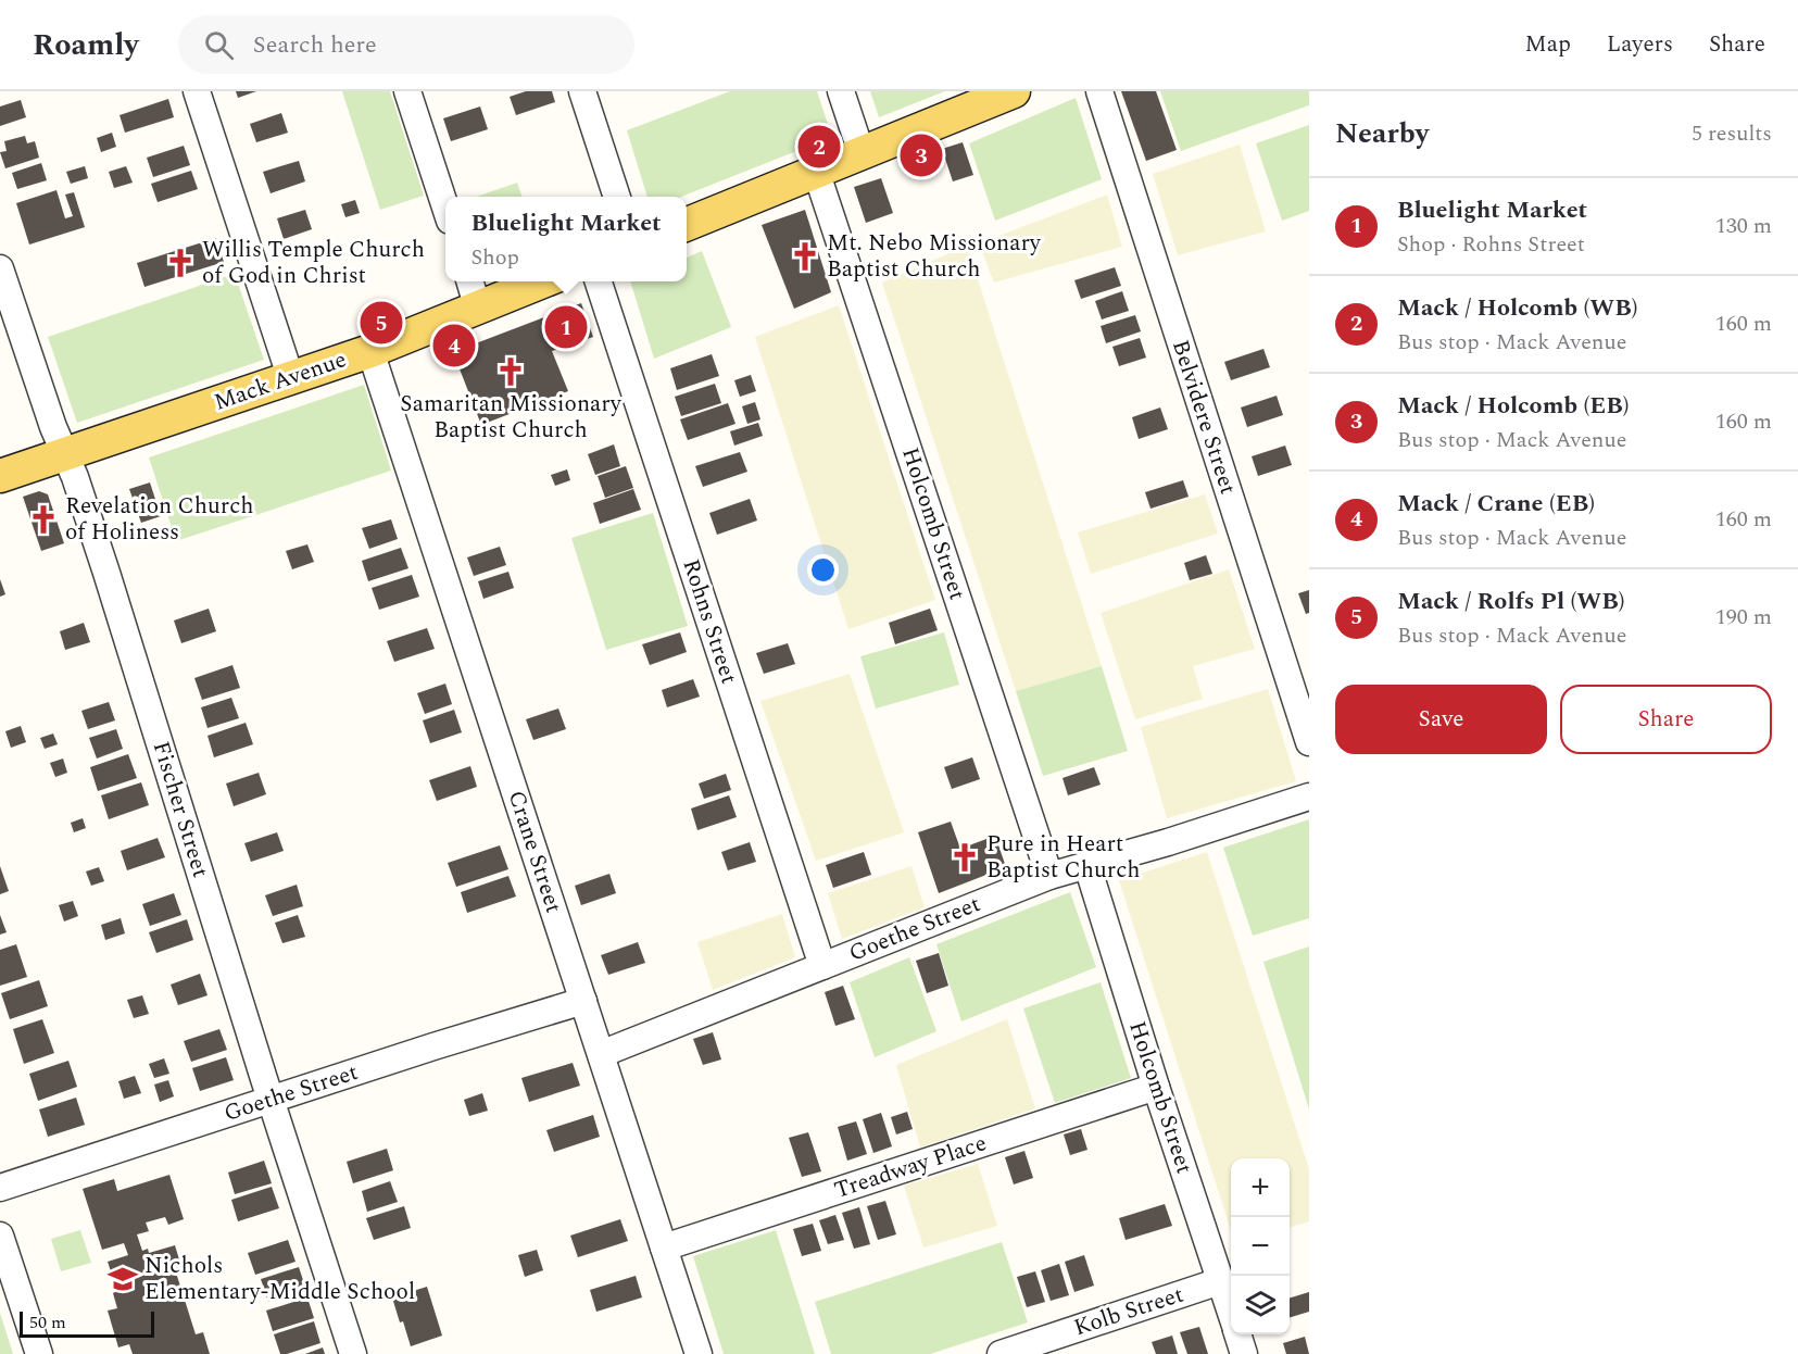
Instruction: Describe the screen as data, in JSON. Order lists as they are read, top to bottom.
{
  "streets": {
    "main road": ["Mack Avenue"],
    "street": [
      "Belvidere Street",
      "Holcomb Street",
      "Rohns Street",
      "Fischer Street",
      "Crane Street",
      "Goethe Street",
      "Treadway Place",
      "Kolb Street"
    ]
  },
  "crossings": [
    ["Mack Avenue", "Fischer Street"],
    ["Mack Avenue", "Crane Street"],
    ["Holcomb Street", "Goethe Street"],
    ["Holcomb Street", "Treadway Place"],
    ["Holcomb Street", "Kolb Street"],
    ["Rohns Street", "Goethe Street"],
    ["Fischer Street", "Goethe Street"],
    ["Crane Street", "Goethe Street"],
    ["Crane Street", "Treadway Place"]
  ],
  "places": {
    "church": [
      "Mt. Nebo Missionary Baptist Church",
      "Willis Temple Church of God in Christ",
      "Samaritan Missionary Baptist Church",
      "Revelation Church of Holiness",
      "Pure in Heart Baptist Church"
    ],
    "school or university": ["Nichols Elementary-Middle School"]
  },
  "scale_bar": "50 m",
  "page": {
    "header": "Roamly",
    "search": "Search here",
    "nav": ["Map", "Layers", "Share"],
    "heading": ["Nearby", "5 results"],
    "pins": [
      "2",
      "3",
      "5",
      "1",
      "4"
    ],
    "list": [
      {
        "mark": "1",
        "name": "Bluelight Market",
        "note": "Shop · Rohns Street",
        "value": "130 m"
      },
      {
        "mark": "2",
        "name": "Mack / Holcomb (WB)",
        "note": "Bus stop · Mack Avenue",
        "value": "160 m"
      },
      {
        "mark": "3",
        "name": "Mack / Holcomb (EB)",
        "note": "Bus stop · Mack Avenue",
        "value": "160 m"
      },
      {
        "mark": "4",
        "name": "Mack / Crane (EB)",
        "note": "Bus stop · Mack Avenue",
        "value": "160 m"
      },
      {
        "mark": "5",
        "name": "Mack / Rolfs Pl (WB)",
        "note": "Bus stop · Mack Avenue",
        "value": "190 m"
      }
    ],
    "popup": ["Bluelight Market", "Shop"],
    "buttons": ["Save", "Share"],
    "map_buttons": ["+", "−"],
    "scale": "50 m"
  }
}
